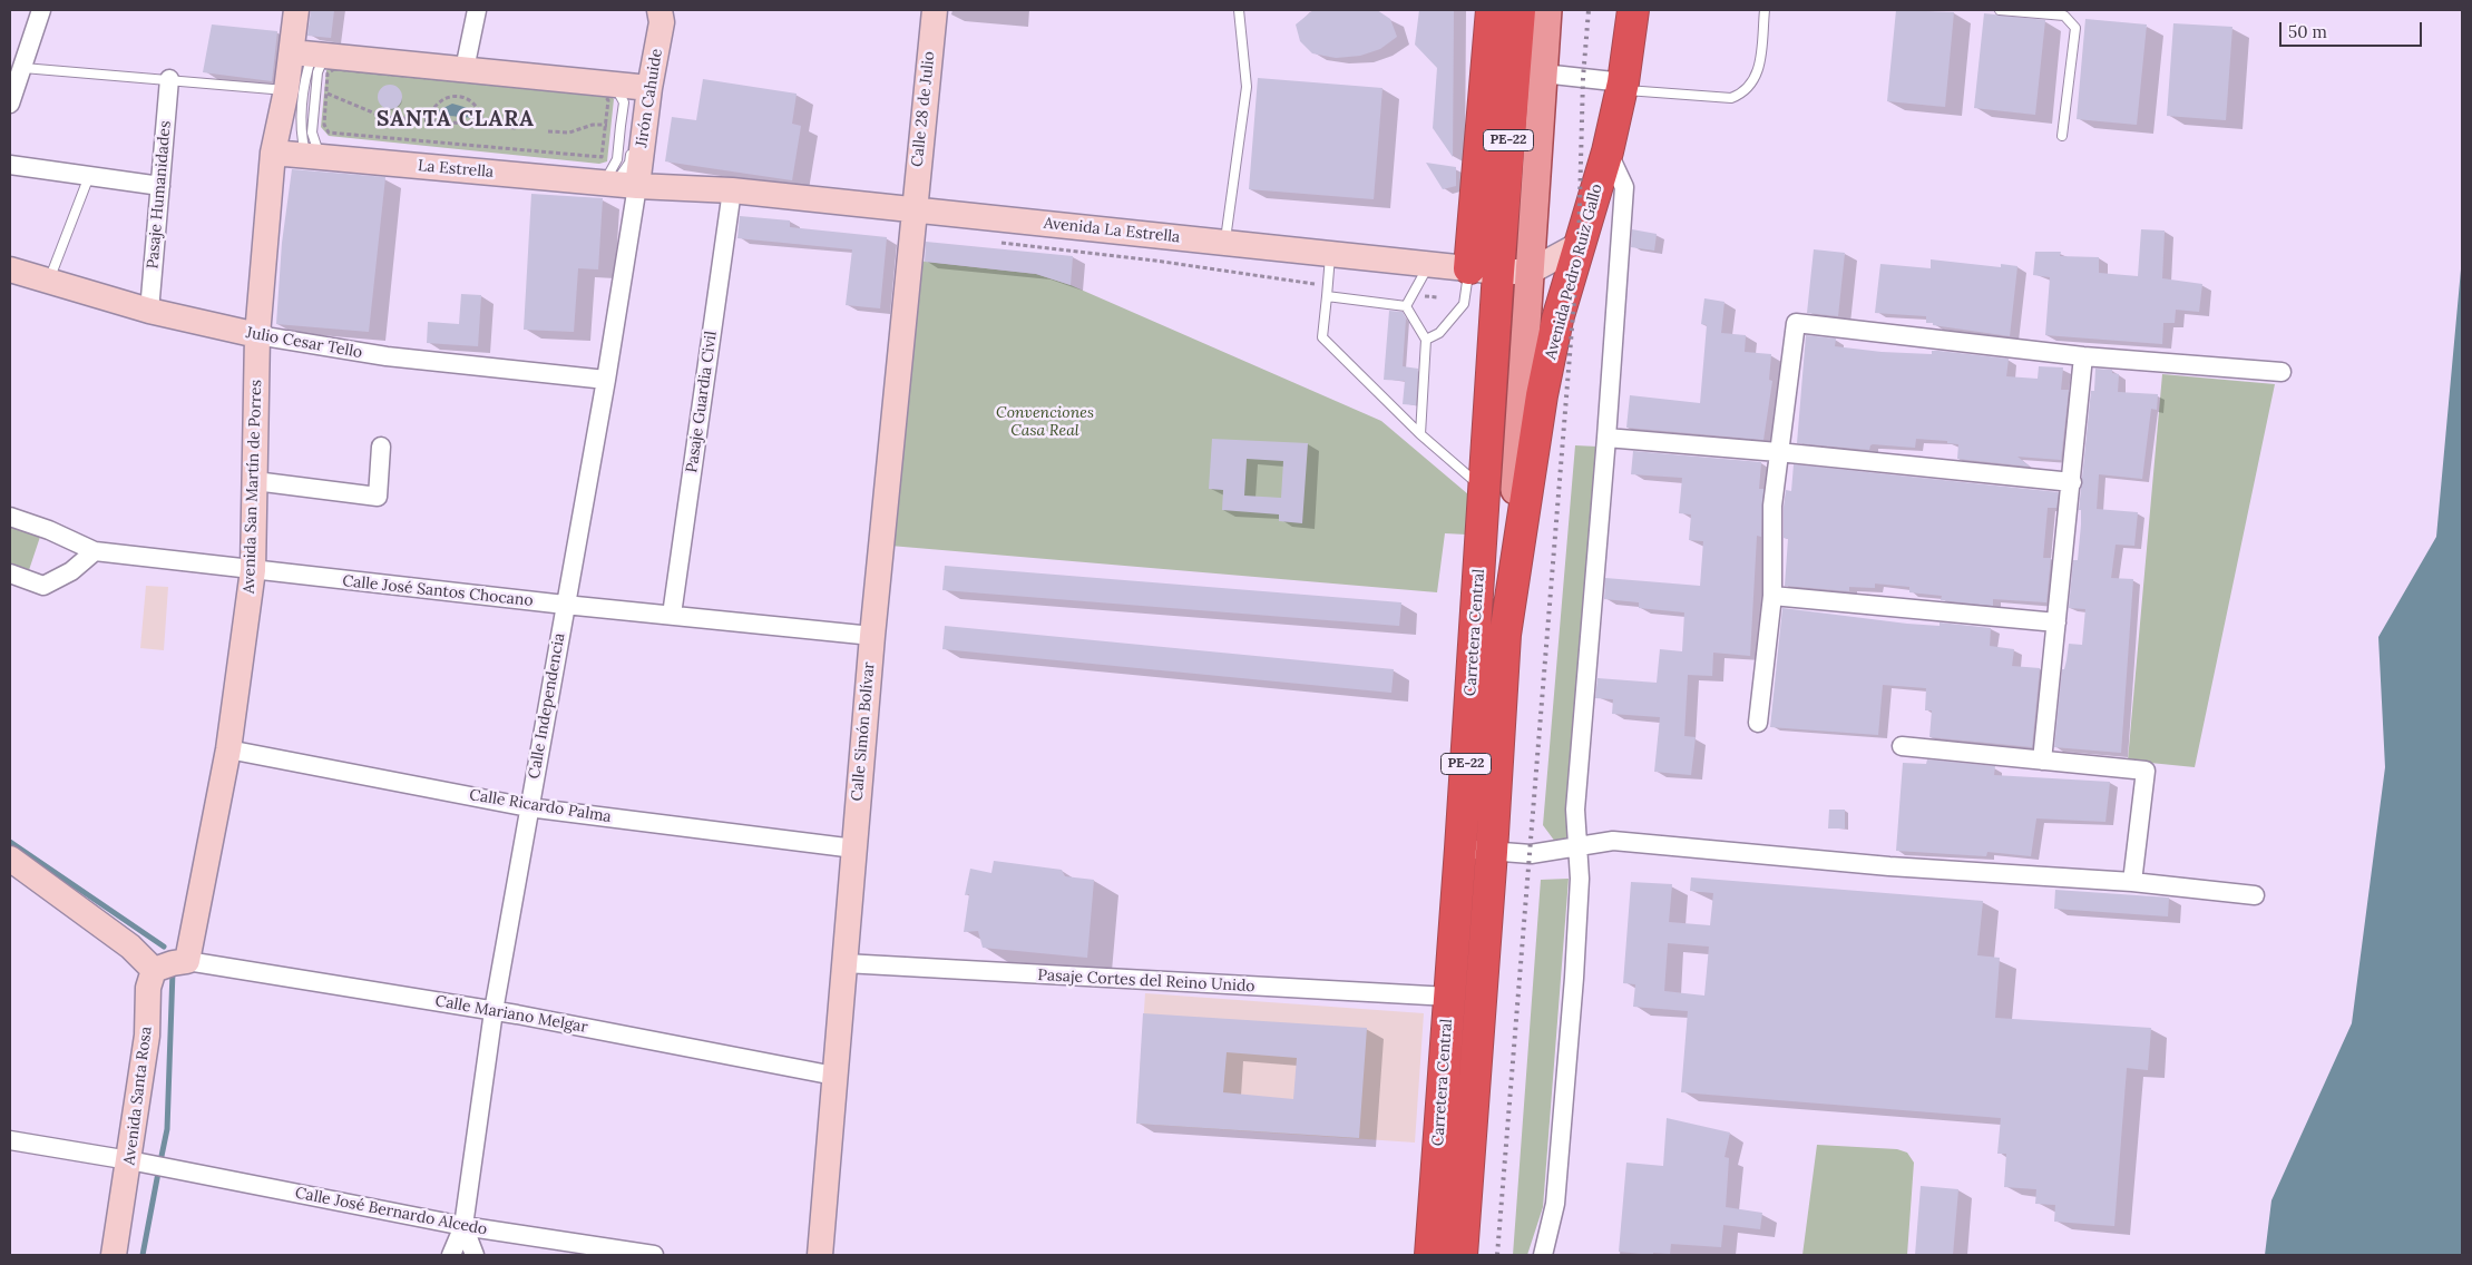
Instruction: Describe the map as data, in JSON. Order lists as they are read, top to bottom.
{
  "streets": {
    "highway": ["PE-22", "Avenida Pedro Ruiz Gallo", "Carretera Central"],
    "street": [
      "Jirón Cahuide",
      "Calle 28 de Julio",
      "La Estrella",
      "Pasaje Humanidades",
      "Avenida La Estrella",
      "Julio Cesar Tello",
      "Pasaje Guardia Civil",
      "Avenida San Martín de Porres",
      "Calle José Santos Chocano",
      "Calle Independencia",
      "Calle Simón Bolívar",
      "Calle Ricardo Palma",
      "Pasaje Cortes del Reino Unido",
      "Calle Mariano Melgar",
      "Avenida Santa Rosa",
      "Calle José Bernardo Alcedo"
    ]
  },
  "crossings": [
    ["Jirón Cahuide", "La Estrella"],
    ["Jirón Cahuide", "Avenida La Estrella"],
    ["Jirón Cahuide", "Calle Independencia"],
    ["Calle 28 de Julio", "Avenida La Estrella"],
    ["Calle 28 de Julio", "Calle Simón Bolívar"],
    ["La Estrella", "Avenida La Estrella"],
    ["La Estrella", "Avenida San Martín de Porres"],
    ["La Estrella", "Calle Independencia"],
    ["Pasaje Humanidades", "Julio Cesar Tello"],
    ["Avenida La Estrella", "Avenida Pedro Ruiz Gallo"],
    ["Avenida La Estrella", "Pasaje Guardia Civil"],
    ["Avenida La Estrella", "Carretera Central"],
    ["Avenida La Estrella", "Calle Independencia"],
    ["Avenida La Estrella", "Calle Simón Bolívar"],
    ["Avenida Pedro Ruiz Gallo", "Carretera Central"],
    ["Julio Cesar Tello", "Avenida San Martín de Porres"],
    ["Julio Cesar Tello", "Calle Independencia"],
    ["Pasaje Guardia Civil", "Calle José Santos Chocano"],
    ["Avenida San Martín de Porres", "Calle José Santos Chocano"],
    ["Avenida San Martín de Porres", "Calle Ricardo Palma"],
    ["Avenida San Martín de Porres", "Calle Mariano Melgar"],
    ["Calle José Santos Chocano", "Calle Independencia"],
    ["Calle José Santos Chocano", "Calle Simón Bolívar"],
    ["Carretera Central", "Pasaje Cortes del Reino Unido"],
    ["Calle Independencia", "Calle Ricardo Palma"],
    ["Calle Independencia", "Calle Mariano Melgar"],
    ["Calle Independencia", "Calle José Bernardo Alcedo"],
    ["Calle Simón Bolívar", "Calle Ricardo Palma"],
    ["Calle Simón Bolívar", "Pasaje Cortes del Reino Unido"],
    ["Calle Simón Bolívar", "Calle Mariano Melgar"],
    ["Avenida Santa Rosa", "Calle José Bernardo Alcedo"]
  ],
  "districts": ["SANTA CLARA"],
  "parks": ["Convenciones Casa Real"],
  "scale_bar": "50 m"
}
